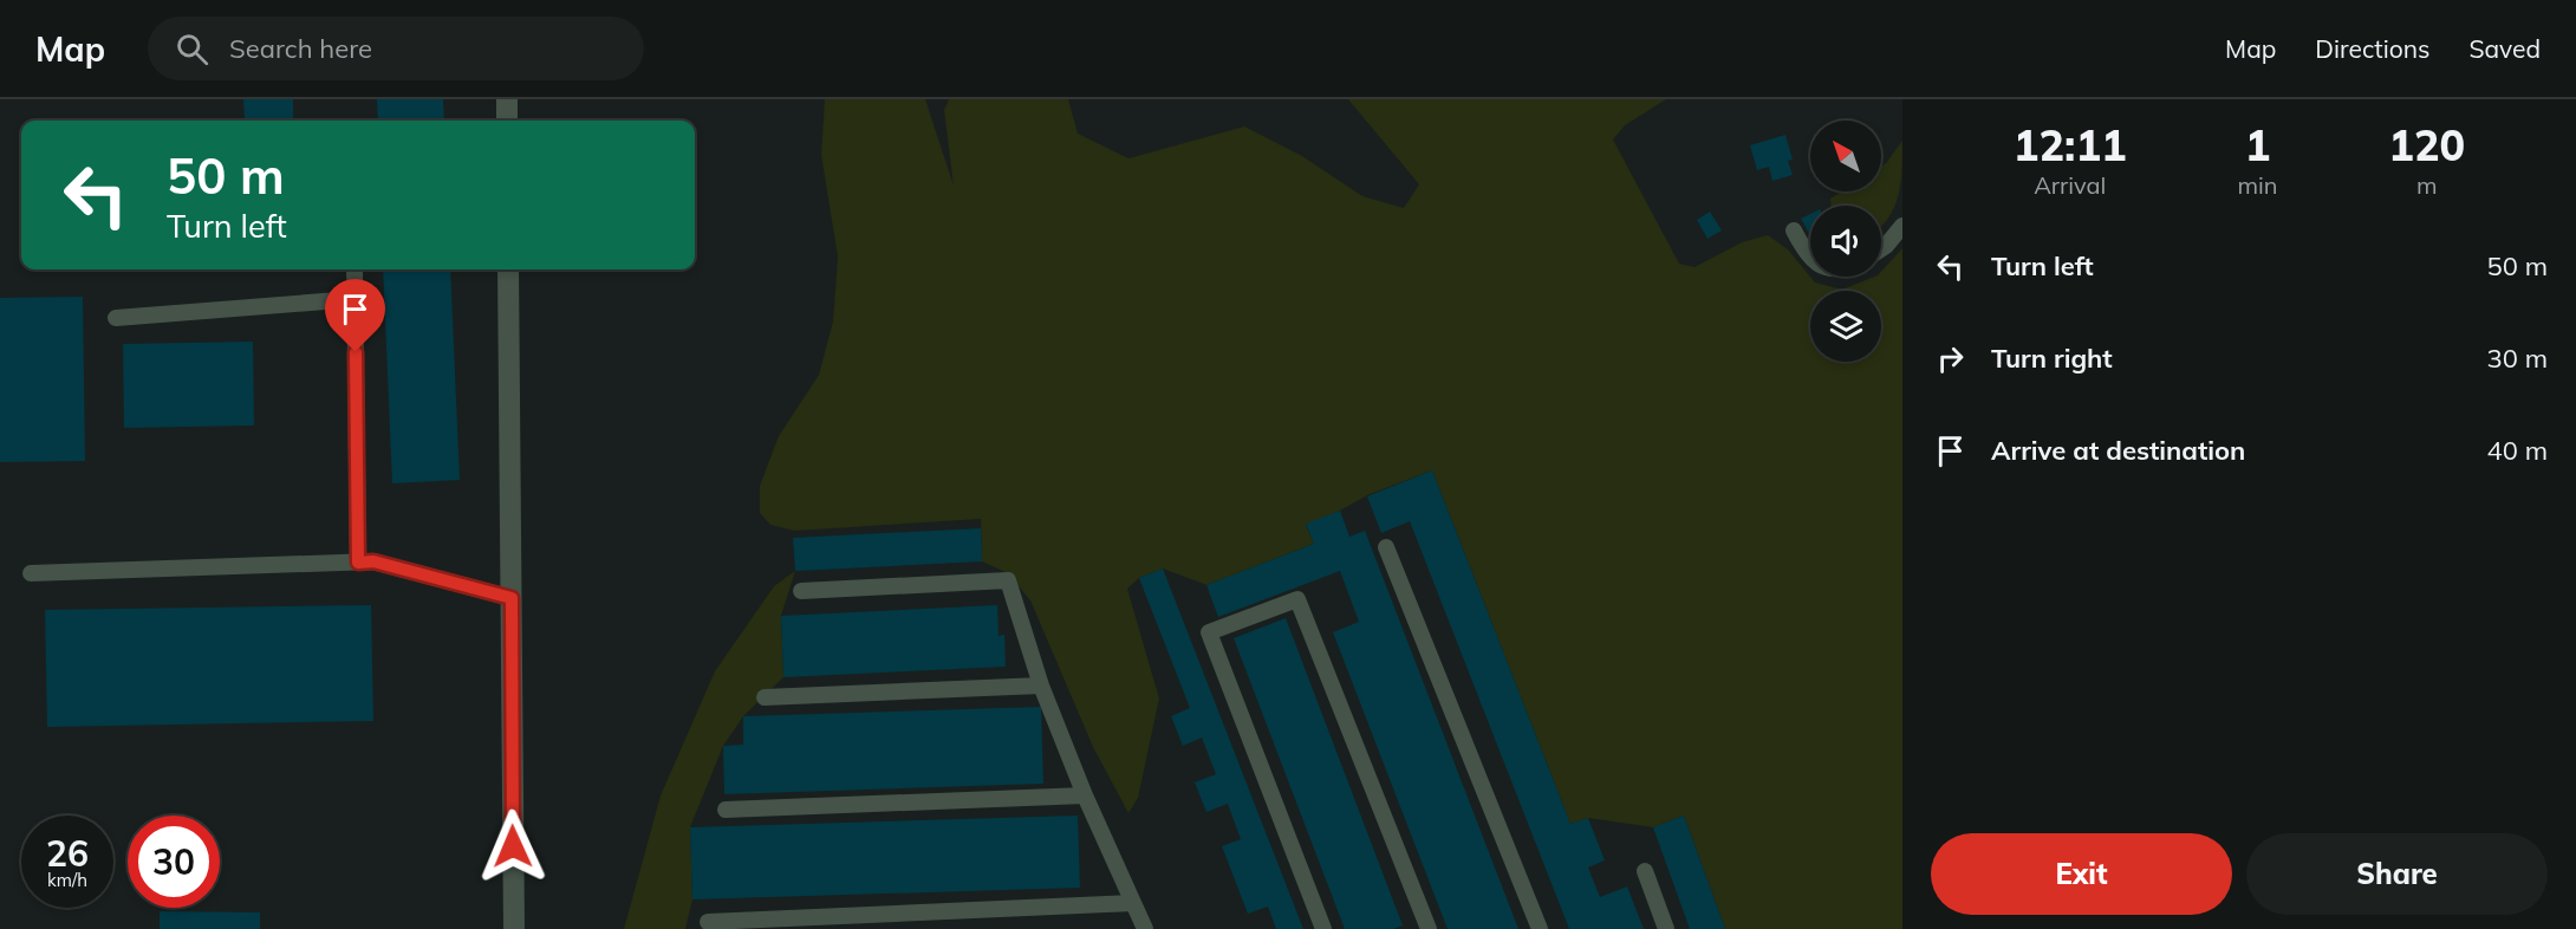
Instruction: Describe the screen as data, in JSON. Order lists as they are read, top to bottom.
{
  "north": "top left",
  "page": {
    "header": "Map",
    "search": "Search here",
    "nav": ["Map", "Directions", "Saved"],
    "eta": [
      "12:11",
      "Arrival",
      "1",
      "min",
      "120",
      "m"
    ],
    "turn": ["50 m", "Turn left"],
    "list": [
      {
        "name": "Turn left",
        "value": "50 m"
      },
      {
        "name": "Turn right",
        "value": "30 m"
      },
      {
        "name": "Arrive at destination",
        "value": "40 m"
      }
    ],
    "speed": "26 km/h",
    "limit": "30",
    "buttons": ["Exit", "Share"]
  }
}
